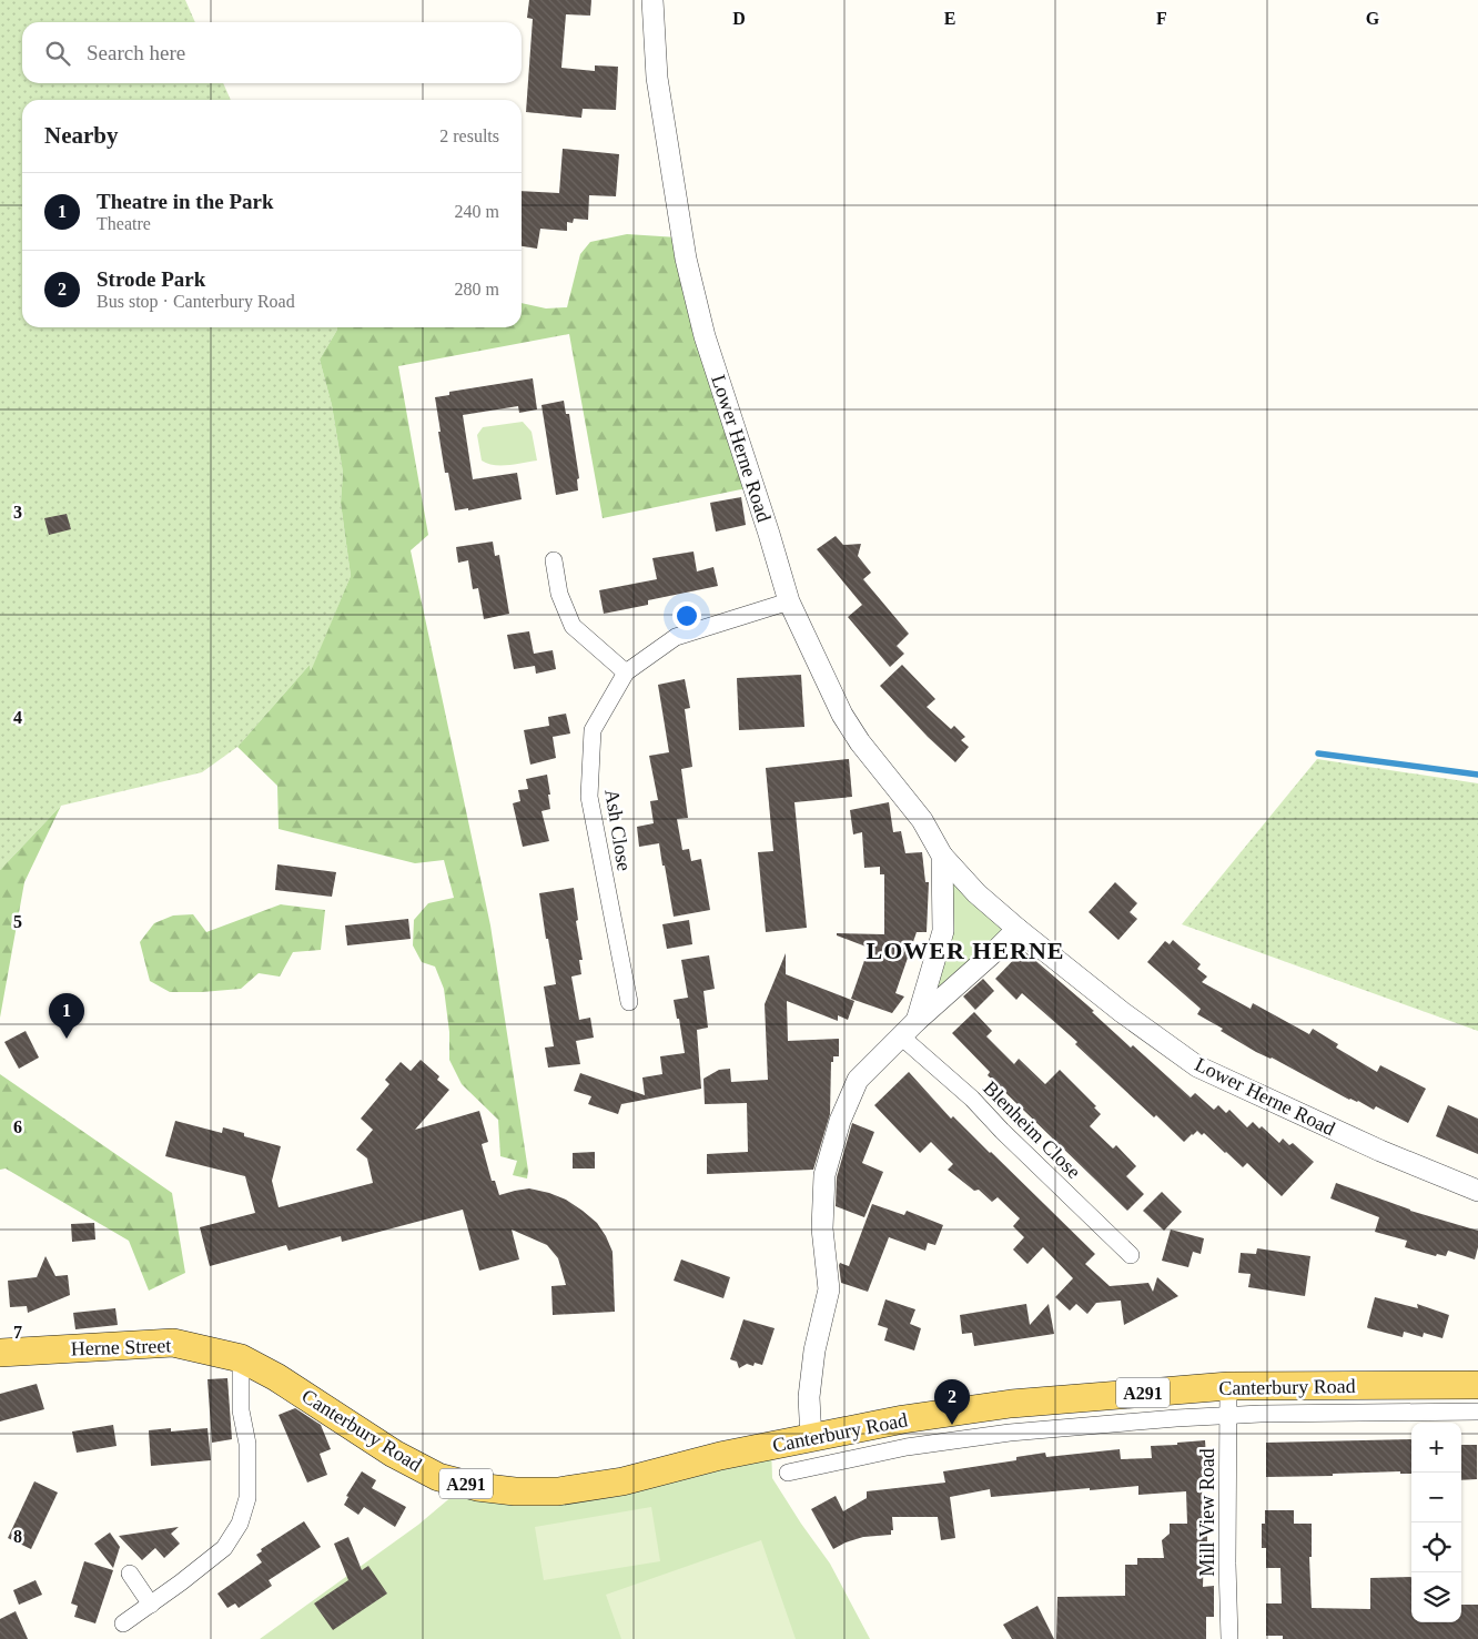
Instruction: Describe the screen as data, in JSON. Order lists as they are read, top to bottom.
{
  "streets": {
    "main road": ["Herne Street", "Canterbury Road", "A291"],
    "street": [
      "Lower Herne Road",
      "Ash Close",
      "Blenheim Close",
      "Mill View Road"
    ]
  },
  "crossings": [
    ["Lower Herne Road", "Ash Close"],
    ["Lower Herne Road", "Blenheim Close"],
    ["Lower Herne Road", "Canterbury Road"],
    ["Herne Street", "Canterbury Road"],
    ["Canterbury Road", "Mill View Road"]
  ],
  "districts": ["LOWER HERNE"],
  "page": {
    "search": "Search here",
    "heading": ["Nearby", "2 results"],
    "list": [
      {
        "mark": "1",
        "name": "Theatre in the Park",
        "note": "Theatre",
        "value": "240 m"
      },
      {
        "mark": "2",
        "name": "Strode Park",
        "note": "Bus stop · Canterbury Road",
        "value": "280 m"
      }
    ],
    "pins": ["1", "2"],
    "map_buttons": ["+", "−"]
  },
  "grid": {
    "columns": [
      "D",
      "E",
      "F",
      "G"
    ],
    "rows": [
      "3",
      "4",
      "5",
      "6",
      "7",
      "8"
    ]
  }
}
